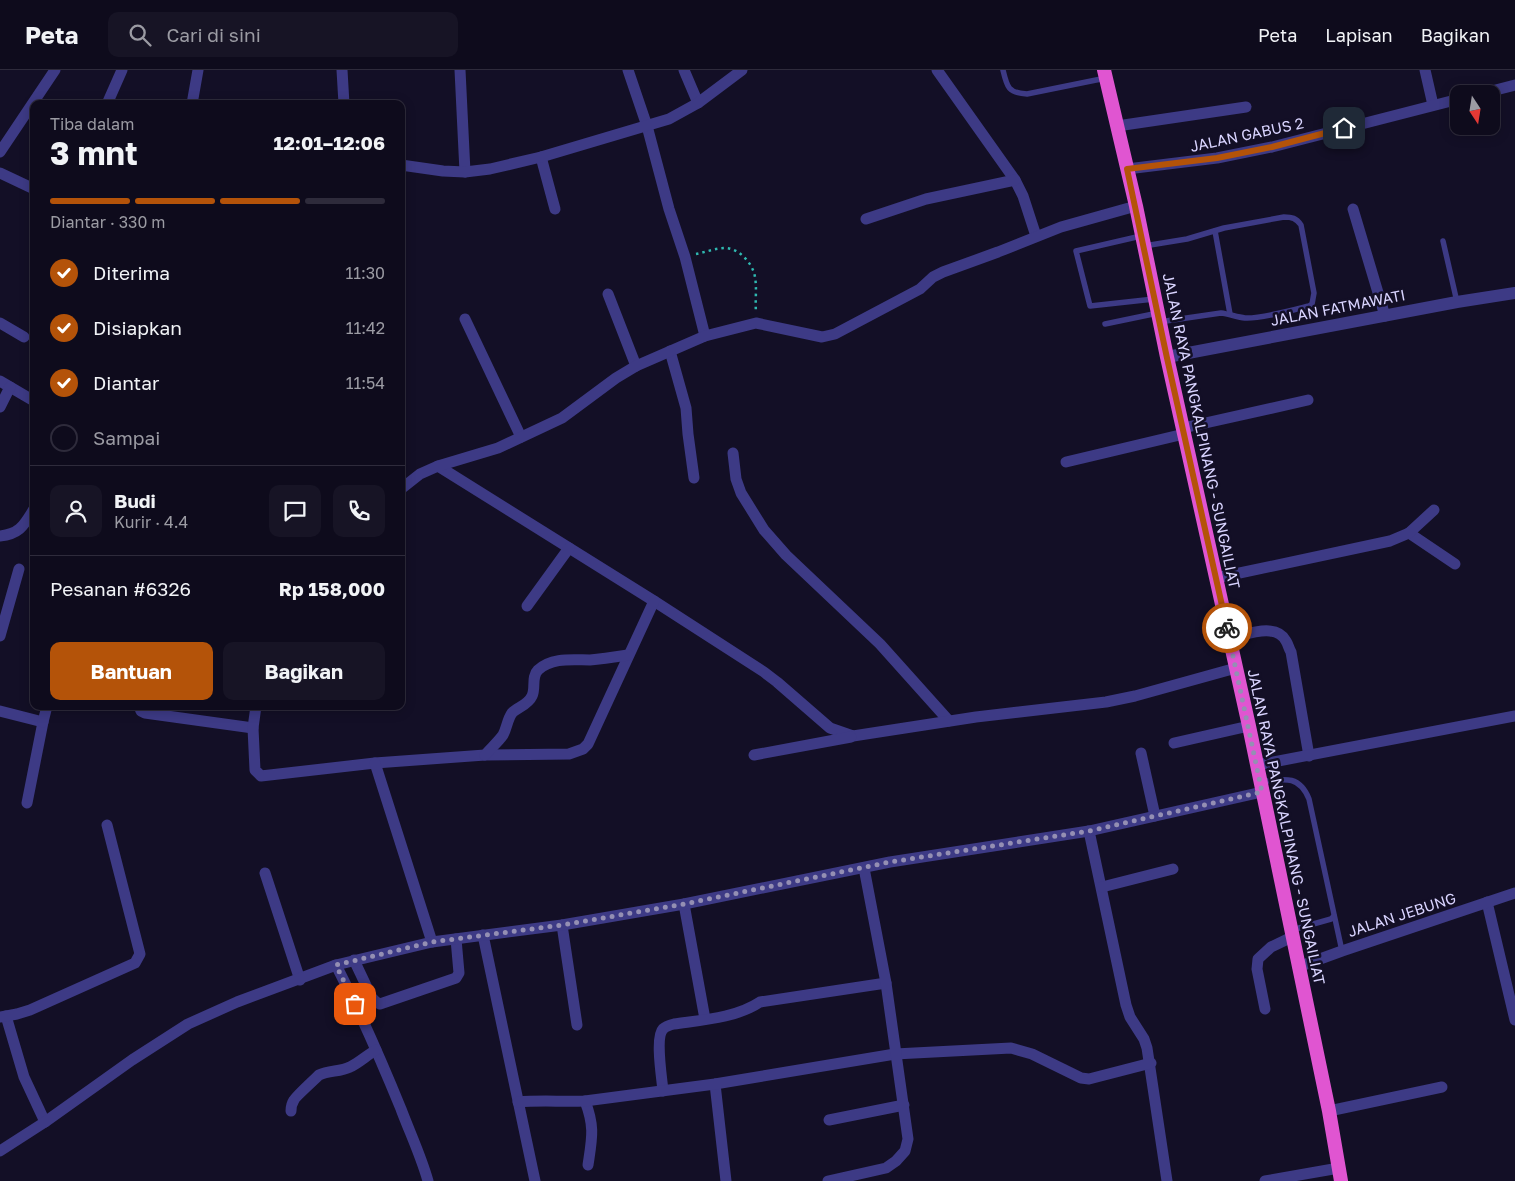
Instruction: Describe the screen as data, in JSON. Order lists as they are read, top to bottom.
{
  "streets": {
    "highway": ["JALAN RAYA PANGKALPINANG - SUNGAILIAT"],
    "street": ["JALAN GABUS 2", "JALAN FATMAWATI", "JALAN JEBUNG"]
  },
  "crossings": [
    ["JALAN GABUS 2", "JALAN RAYA PANGKALPINANG - SUNGAILIAT"],
    ["JALAN FATMAWATI", "JALAN RAYA PANGKALPINANG - SUNGAILIAT"],
    ["JALAN RAYA PANGKALPINANG - SUNGAILIAT", "JALAN JEBUNG"]
  ],
  "north": "bottom",
  "page": {
    "header": "Peta",
    "search": "Cari di sini",
    "nav": ["Peta", "Lapisan", "Bagikan"],
    "heading": ["3 mnt", "Tiba dalam", "12:01–12:06"],
    "panel": [
      "Budi",
      "Kurir · 4.4",
      "Pesanan #6326",
      "Rp 158,000"
    ],
    "bar": "Diantar · 330 m",
    "list": [
      ["Diterima", "11:30"],
      ["Disiapkan", "11:42"],
      ["Diantar", "11:54"],
      "Sampai"
    ],
    "buttons": ["Bantuan", "Bagikan"]
  }
}
